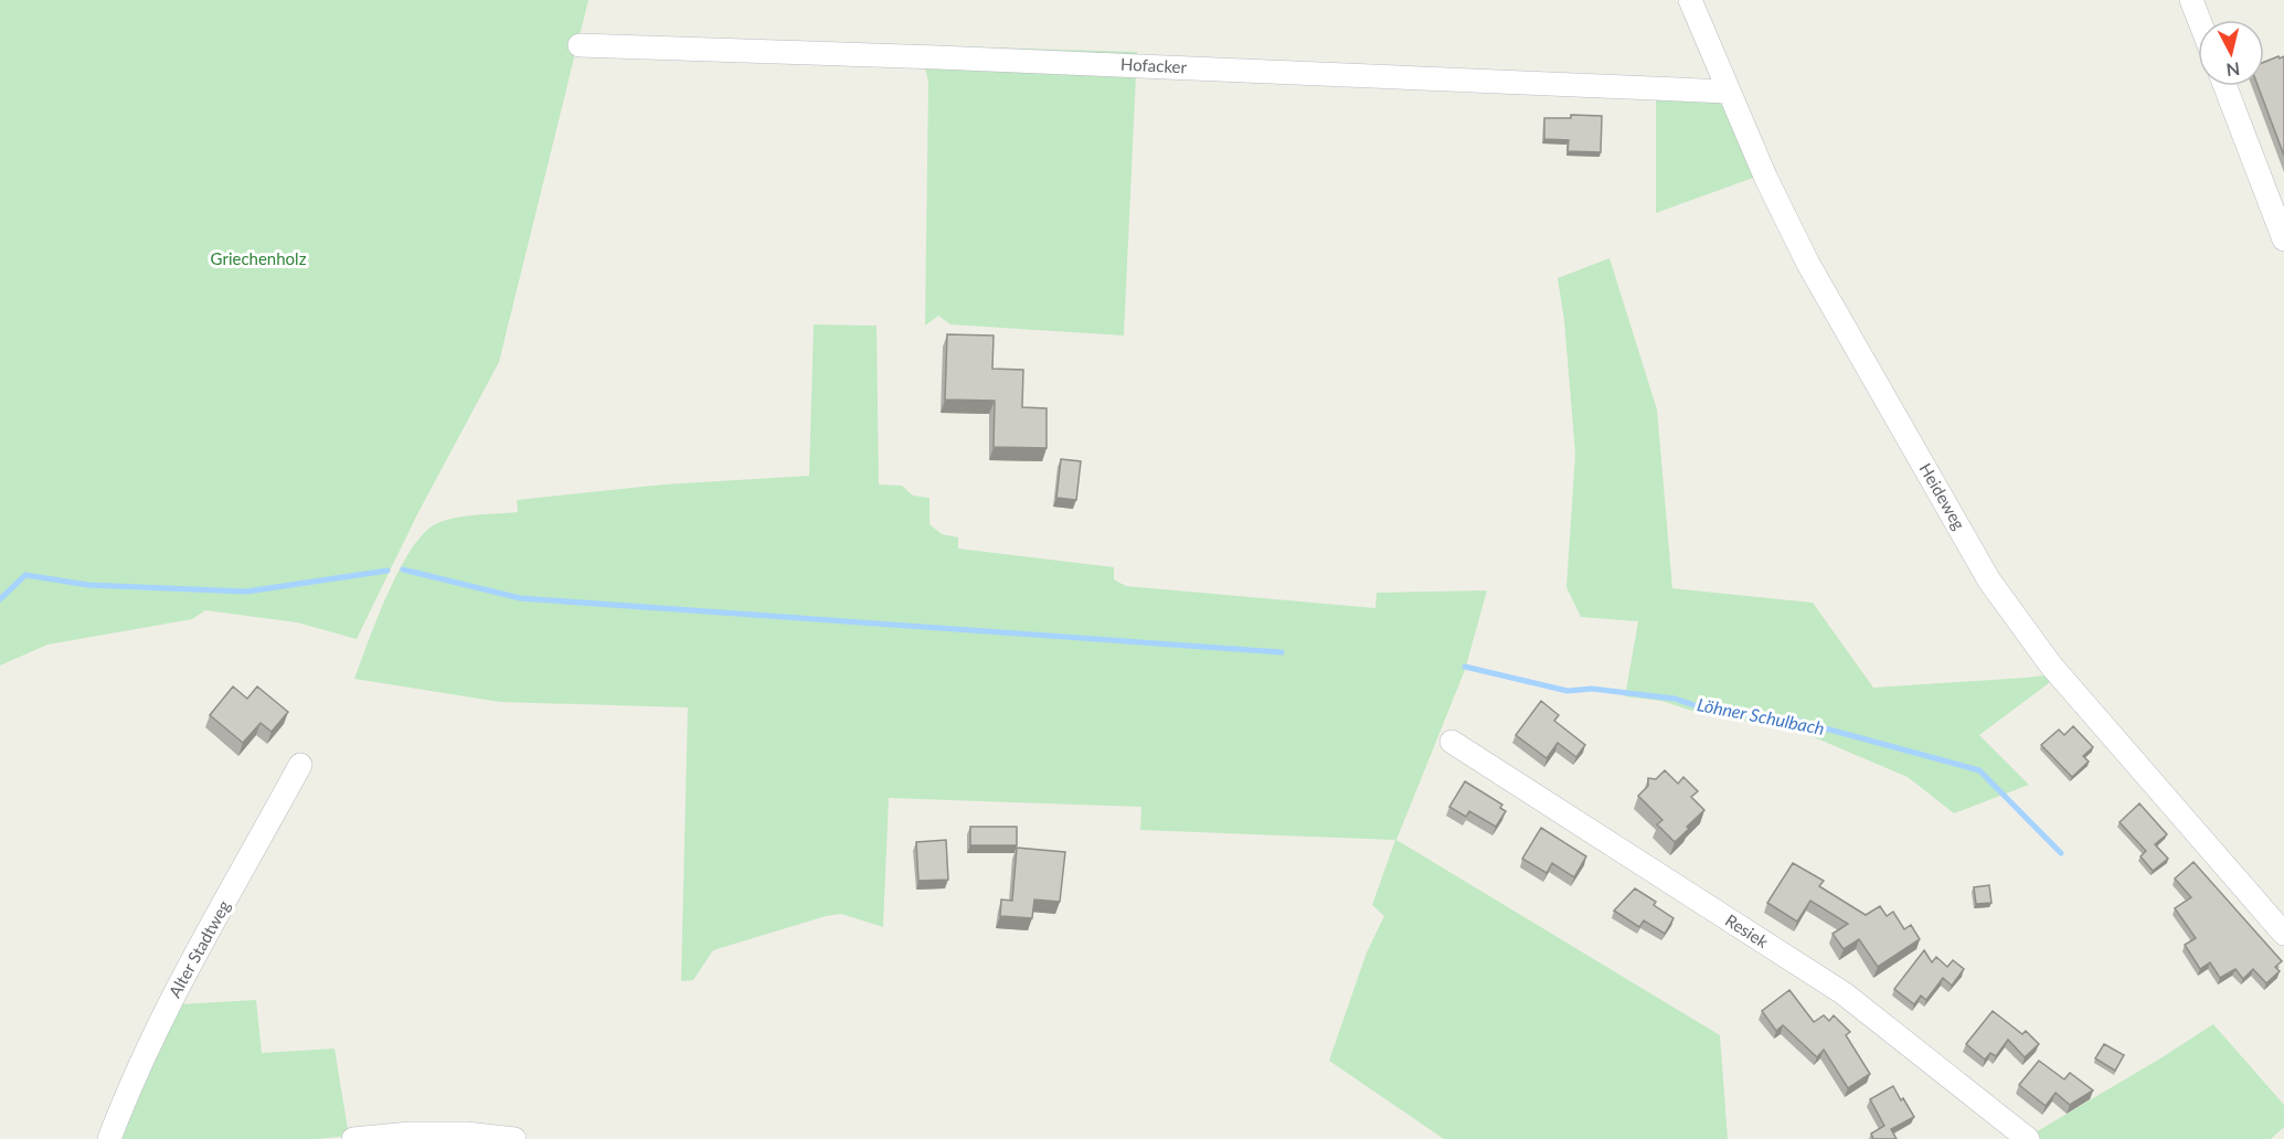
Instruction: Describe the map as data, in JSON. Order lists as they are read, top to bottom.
{
  "streets": {
    "street": [
      "Hofacker",
      "Heideweg",
      "Resiek",
      "Alter Stadtweg"
    ]
  },
  "crossings": [
    ["Hofacker", "Heideweg"]
  ],
  "water": ["Löhner Schulbach"],
  "parks": ["Griechenholz"],
  "north": "bottom"
}
